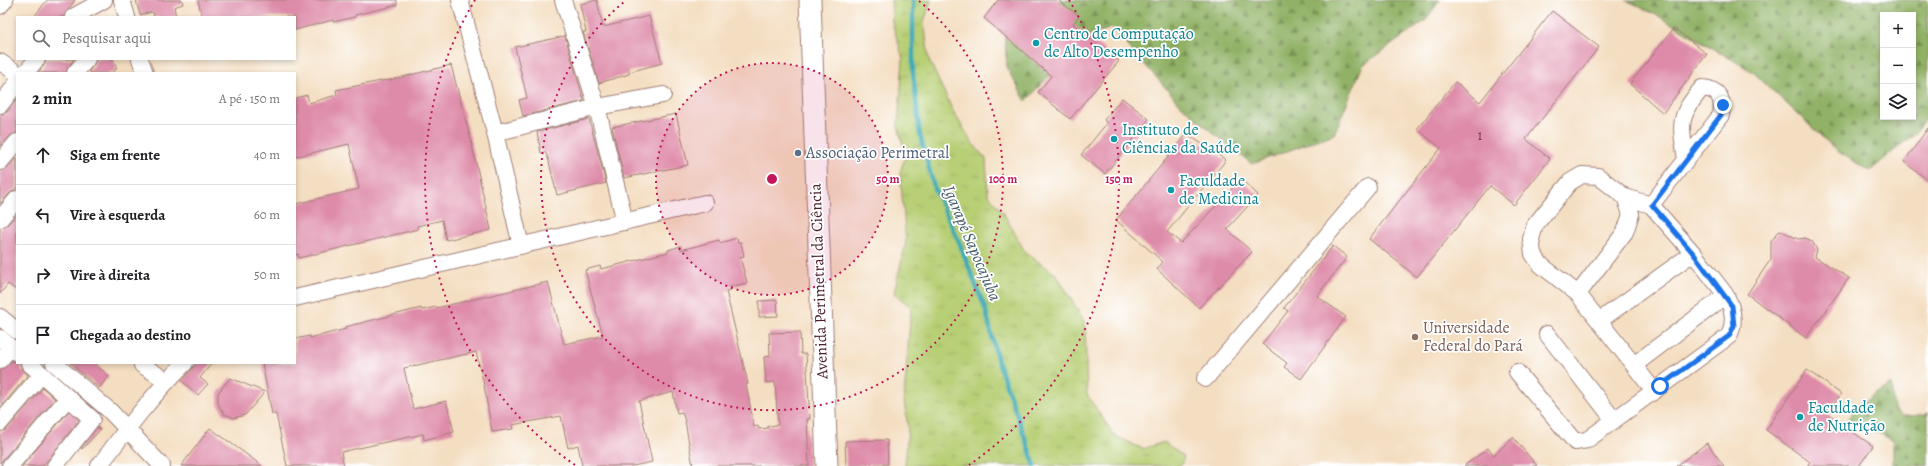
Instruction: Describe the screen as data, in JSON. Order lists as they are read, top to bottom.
{
  "streets": {
    "main road": ["Avenida Perimetral da Ciência"]
  },
  "water": ["Igarapé Sapocajuba"],
  "places": [
    "Centro de Computação de Alto Desempenho",
    "Instituto de Ciências da Saúde",
    "Associação Perimetral",
    "Faculdade de Medicina",
    "Universidade Federal do Pará",
    "Faculdade de Nutrição"
  ],
  "house_numbers": ["1"],
  "page": {
    "map_buttons": ["+", "−"],
    "search": "Pesquisar aqui",
    "heading": ["2 min", "A pé · 150 m"],
    "list": [
      ["Siga em frente", "40 m"],
      ["Vire à esquerda", "60 m"],
      ["Vire à direita", "50 m"],
      "Chegada ao destino"
    ]
  },
  "rings": ["50 m", "100 m", "150 m"]
}
